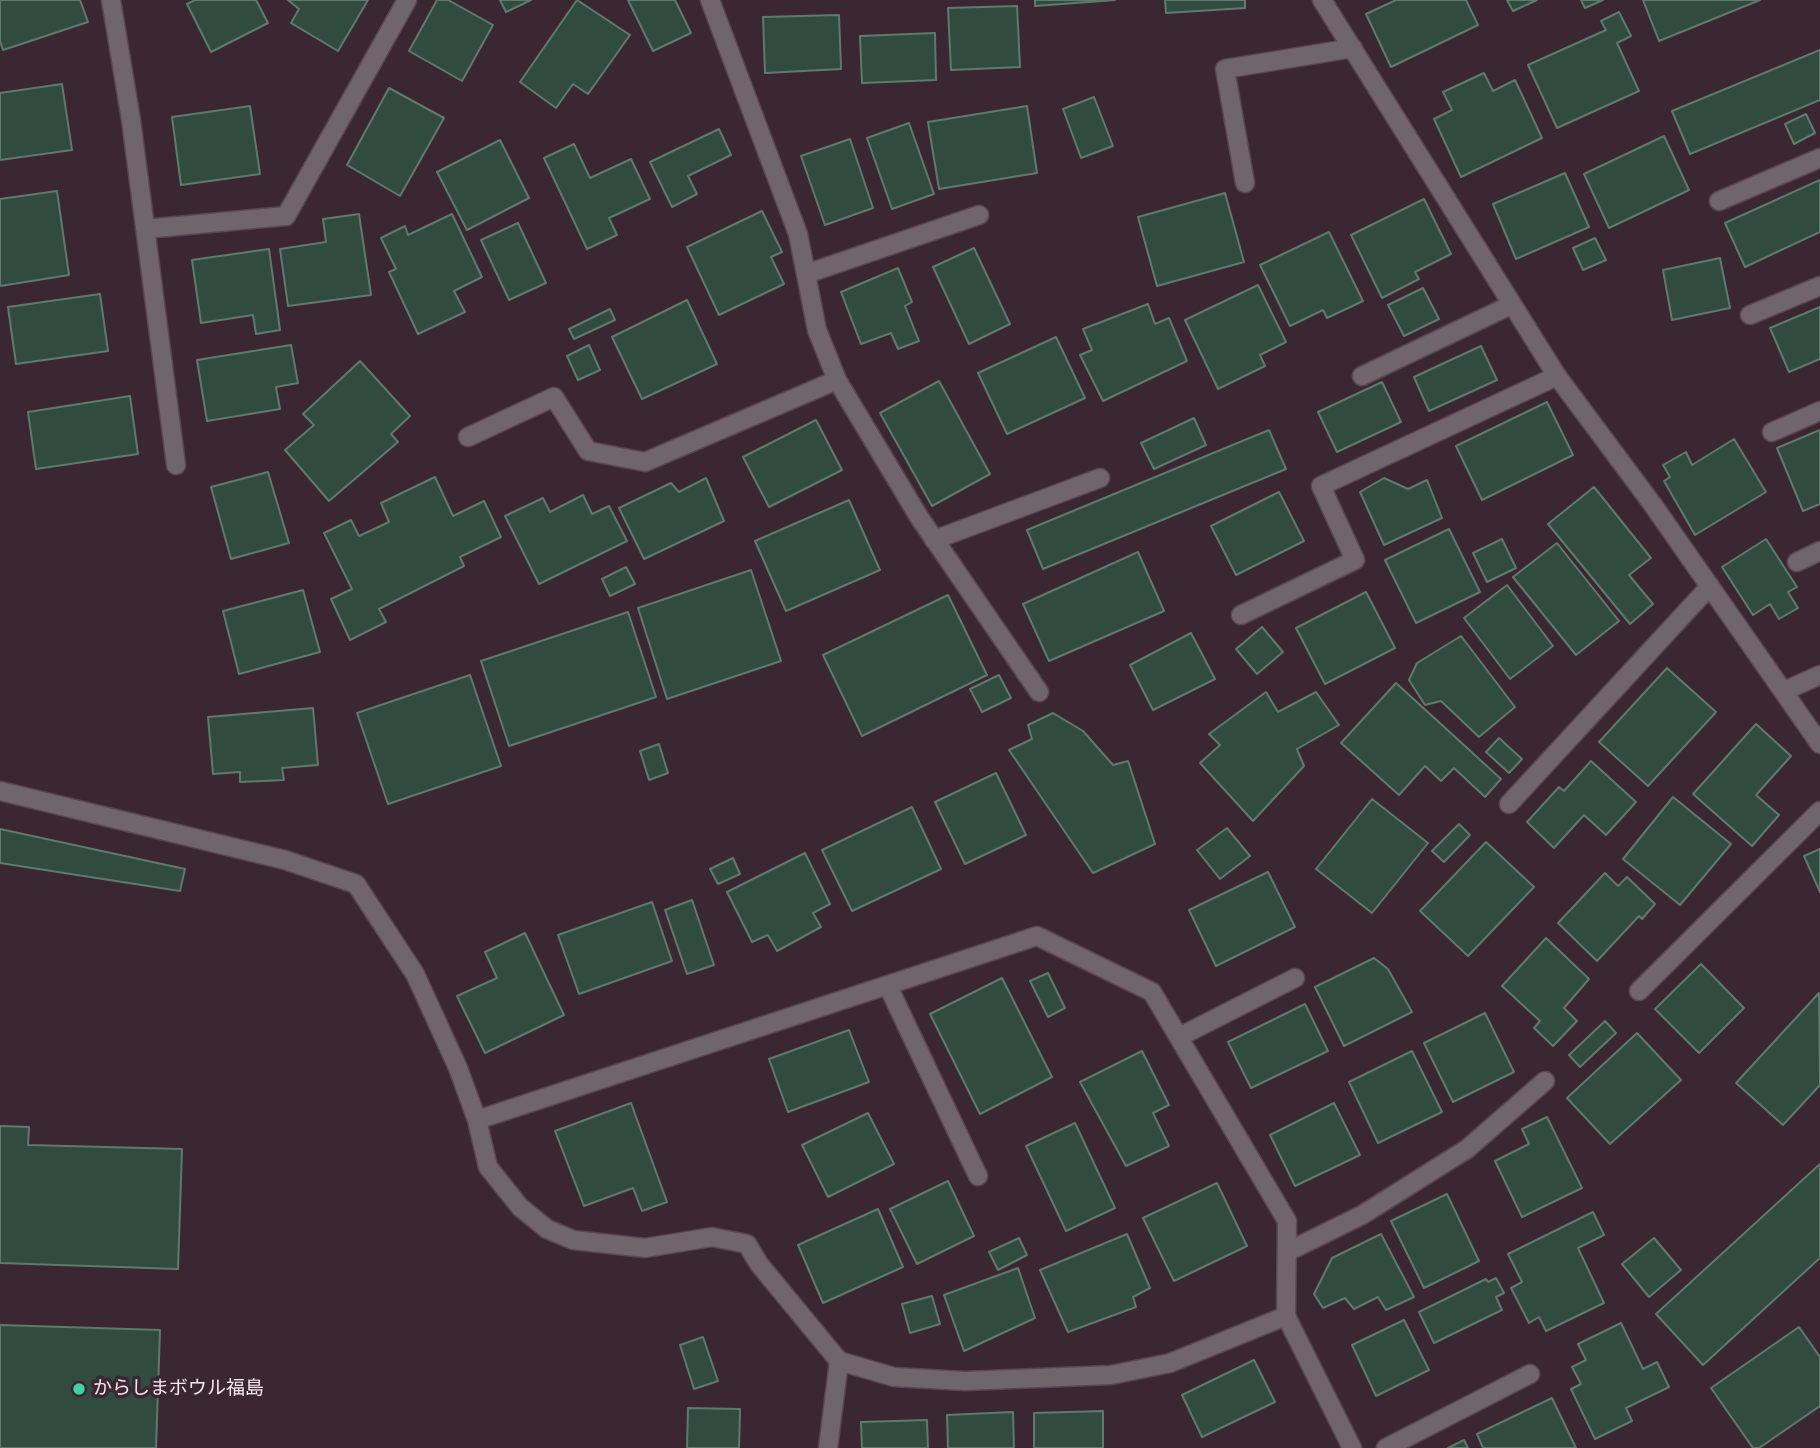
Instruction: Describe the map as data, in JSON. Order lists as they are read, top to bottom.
{
  "places": ["からしまボウル福島"]
}
